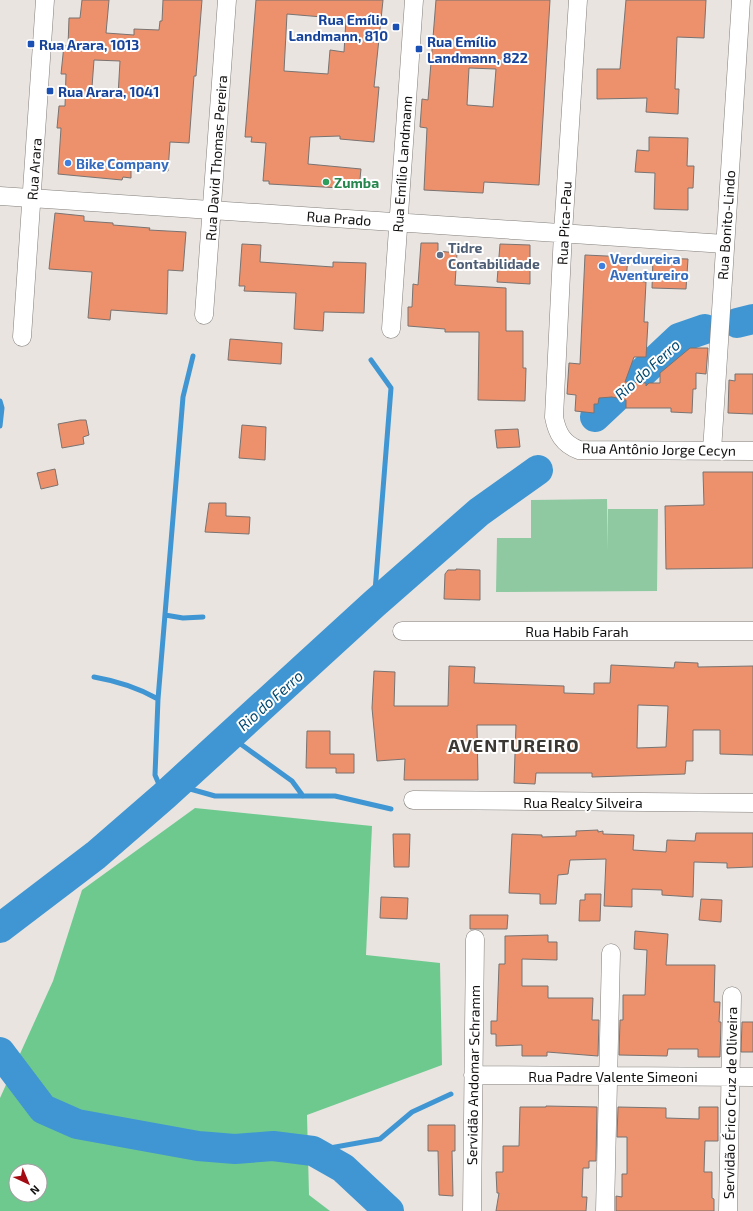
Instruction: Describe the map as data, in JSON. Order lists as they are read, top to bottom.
{
  "streets": {
    "street": [
      "Rua David Thomas Pereira",
      "Rua Emílio Landmann",
      "Rua Arara",
      "Rua Prado",
      "Rua Pica-Pau",
      "Rua Bonito-Lindo",
      "Rua Antônio Jorge Cecyn",
      "Rua Habib Farah",
      "Rua Realcy Silveira",
      "Servidão Andomar Schramm",
      "Rua Padre Valente Simeoni",
      "Servidão Érico Cruz de Oliveira"
    ]
  },
  "crossings": [
    ["Rua David Thomas Pereira", "Rua Prado"],
    ["Rua Emílio Landmann", "Rua Prado"],
    ["Rua Arara", "Rua Prado"],
    ["Rua Prado", "Rua Pica-Pau"],
    ["Rua Prado", "Rua Bonito-Lindo"],
    ["Rua Pica-Pau", "Rua Antônio Jorge Cecyn"],
    ["Rua Bonito-Lindo", "Rua Antônio Jorge Cecyn"],
    ["Servidão Andomar Schramm", "Rua Padre Valente Simeoni"],
    ["Rua Padre Valente Simeoni", "Servidão Érico Cruz de Oliveira"]
  ],
  "districts": ["AVENTUREIRO"],
  "water": ["Rio do Ferro"],
  "places": {
    "transit": [
      "Rua Emílio Landmann, 810",
      "Rua Arara, 1013",
      "Rua Emílio Landmann, 822",
      "Rua Arara, 1041"
    ],
    "other": [
      "Bike Company",
      "Zumba",
      "Tidre Contabilidade",
      "Verdureira Aventureiro"
    ]
  },
  "north": "bottom right"
}
